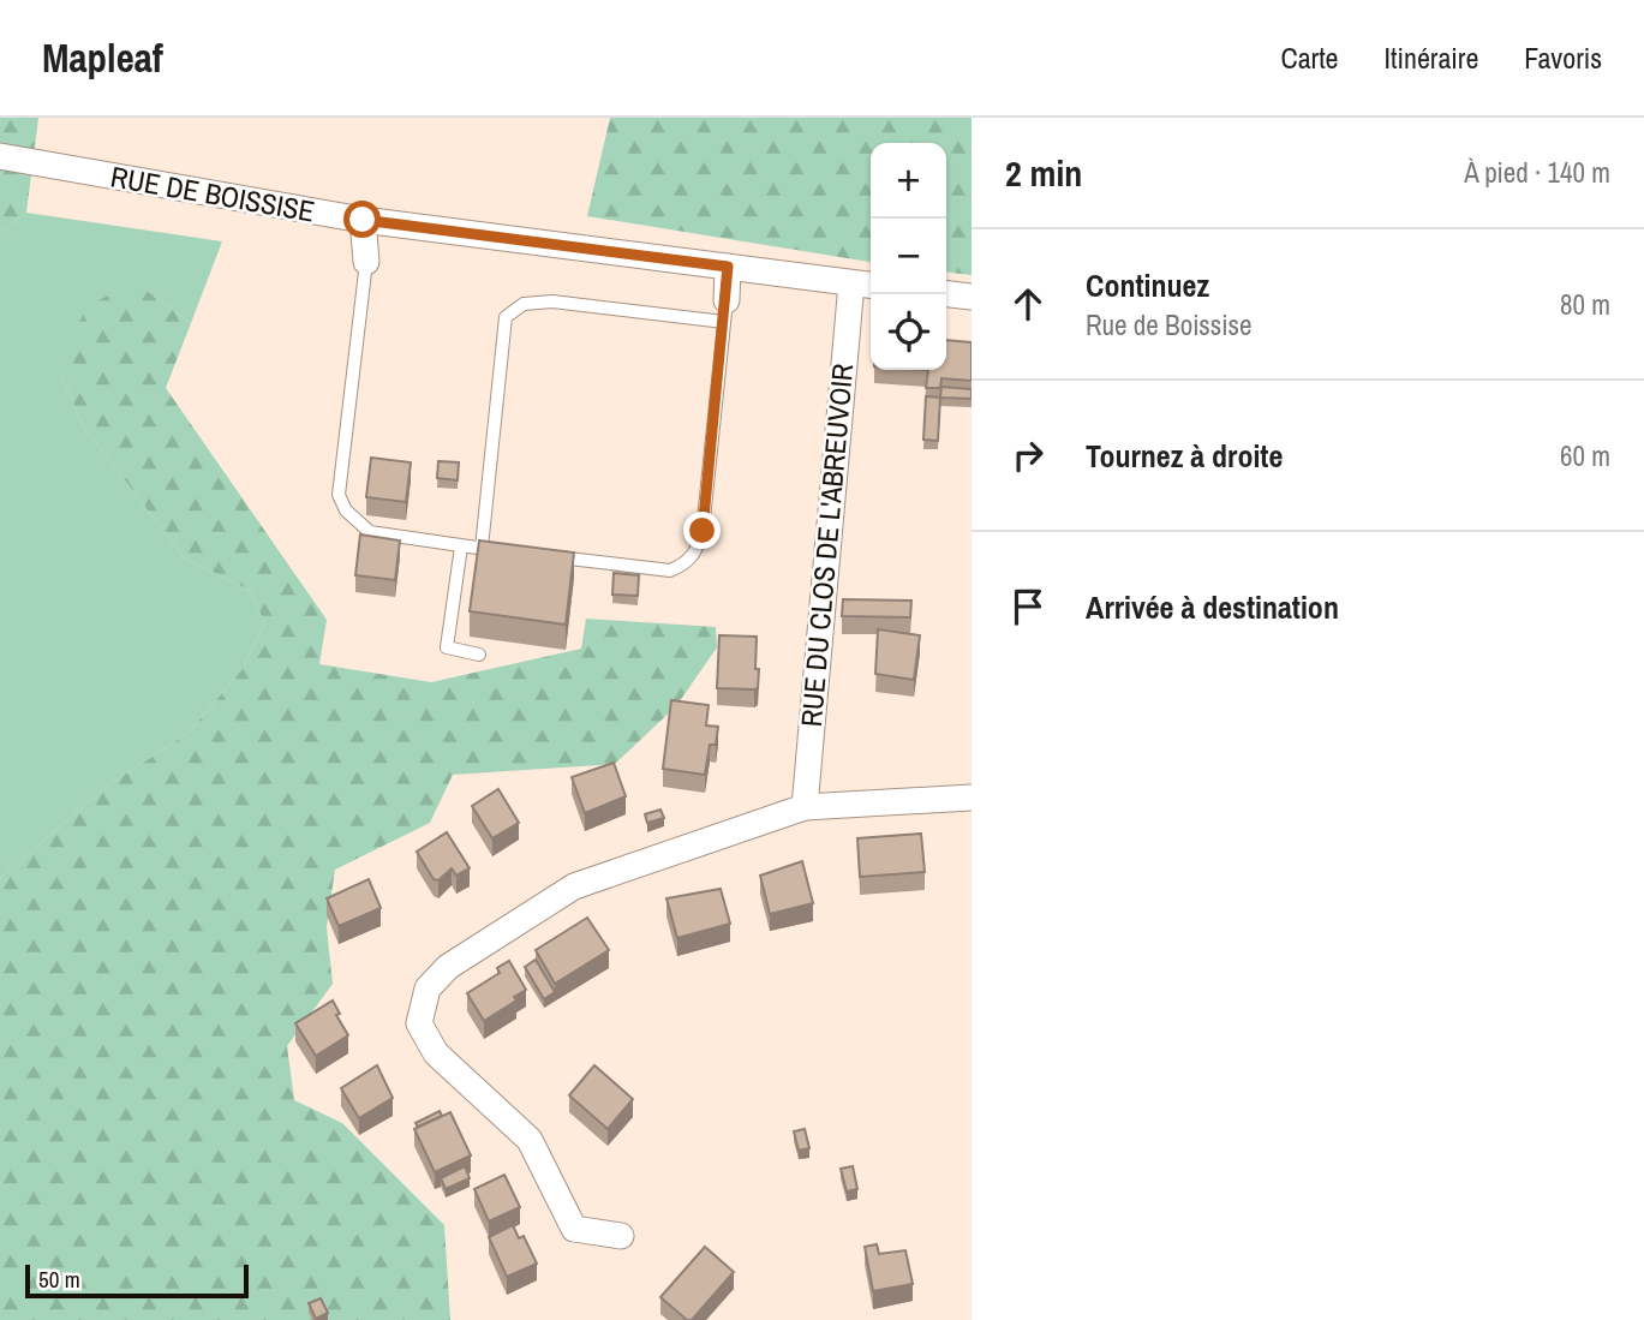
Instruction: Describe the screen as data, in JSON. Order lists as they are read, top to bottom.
{
  "streets": {
    "street": ["RUE DE BOISSISE", "RUE DU CLOS DE L'ABREUVOIR"]
  },
  "crossings": [
    ["RUE DE BOISSISE", "RUE DU CLOS DE L'ABREUVOIR"]
  ],
  "scale_bar": "50 m",
  "page": {
    "header": "Mapleaf",
    "nav": ["Carte", "Itinéraire", "Favoris"],
    "heading": ["2 min", "À pied · 140 m"],
    "map_buttons": ["+", "−"],
    "list": [
      ["Continuez", "Rue de Boissise", "80 m"],
      ["Tournez à droite", "60 m"],
      "Arrivée à destination"
    ],
    "scale": "50 m"
  }
}
